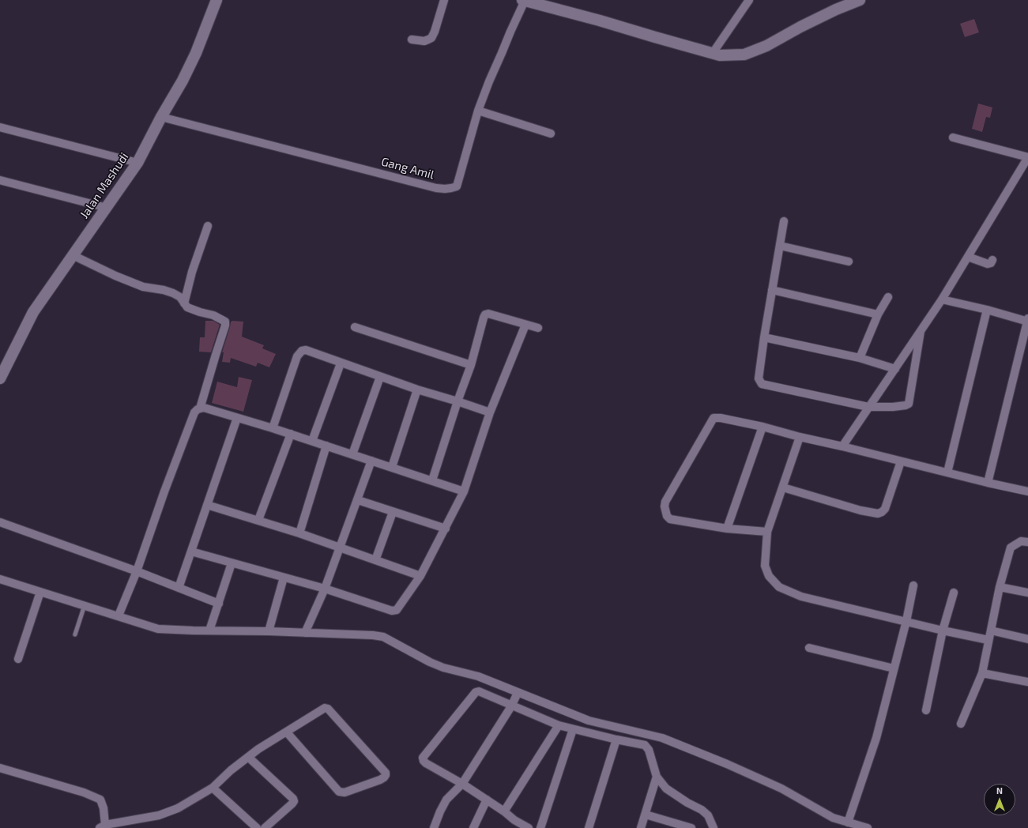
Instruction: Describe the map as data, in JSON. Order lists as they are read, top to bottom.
{
  "streets": {
    "street": ["Gang Amil", "Jalan Mashudi"]
  },
  "crossings": [
    ["Gang Amil", "Jalan Mashudi"]
  ],
  "north": "top"
}
